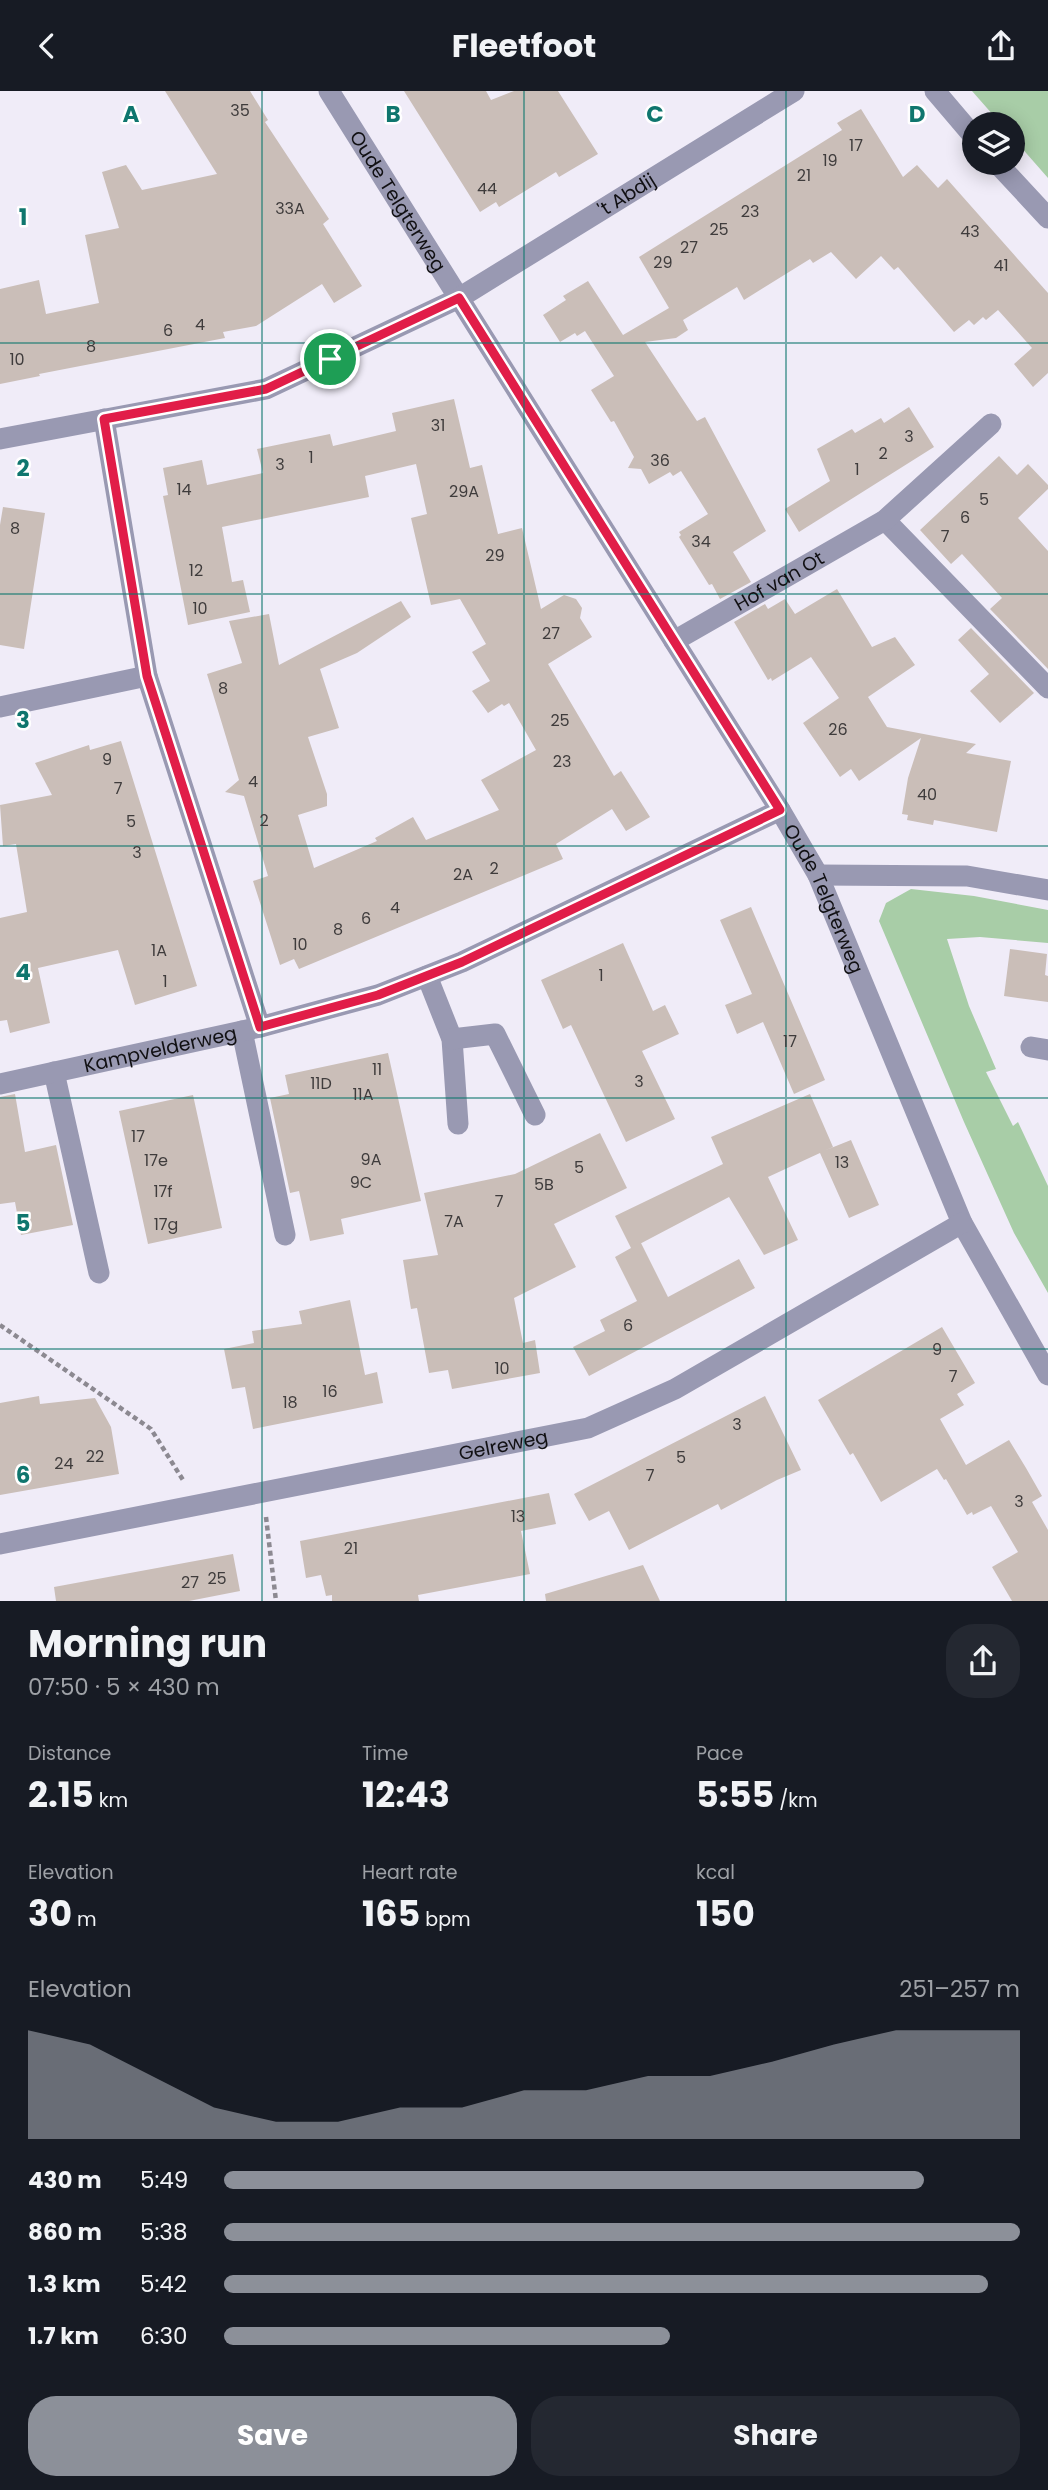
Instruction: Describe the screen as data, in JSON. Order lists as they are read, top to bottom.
{
  "streets": {
    "street": [
      "'t Abdij",
      "Oude Telgterweg",
      "Hof van Ot",
      "Kampvelderweg",
      "Gelreweg"
    ]
  },
  "crossings": [
    ["'t Abdij", "Oude Telgterweg"],
    ["Oude Telgterweg", "Hof van Ot"],
    ["Oude Telgterweg", "Kampvelderweg"],
    ["Oude Telgterweg", "Gelreweg"]
  ],
  "house_numbers": [
    "35",
    "17",
    "19",
    "21",
    "44",
    "33A",
    "23",
    "25",
    "43",
    "27",
    "29",
    "41",
    "4",
    "6",
    "8",
    "10",
    "31",
    "3",
    "2",
    "1",
    "36",
    "3",
    "1",
    "14",
    "29A",
    "5",
    "6",
    "8",
    "7",
    "34",
    "29",
    "12",
    "10",
    "27",
    "8",
    "25",
    "26",
    "9",
    "23",
    "4",
    "7",
    "40",
    "2",
    "5",
    "3",
    "2",
    "2A",
    "4",
    "6",
    "8",
    "10",
    "1A",
    "1",
    "1",
    "17",
    "11",
    "3",
    "11D",
    "11A",
    "17",
    "9A",
    "17e",
    "13",
    "5",
    "9C",
    "5B",
    "17f",
    "7",
    "7A",
    "17g",
    "6",
    "9",
    "10",
    "7",
    "16",
    "18",
    "3",
    "22",
    "5",
    "24",
    "7",
    "3",
    "13",
    "21",
    "25",
    "27"
  ],
  "page": {
    "header": "Fleetfoot",
    "heading": ["Morning run", "07:50 · 5 × 430 m"],
    "stats": [
      ["Distance", "2.15 km"],
      ["Time", "12:43"],
      ["Pace", "5:55 /km"],
      ["Elevation", "30 m"],
      ["Heart rate", "165 bpm"],
      ["kcal", "150"]
    ],
    "chart": ["Elevation", "251–257 m"],
    "list": [
      {
        "name": "430 m",
        "note": "5:49"
      },
      {
        "name": "860 m",
        "note": "5:38"
      },
      {
        "name": "1.3 km",
        "note": "5:42"
      },
      {
        "name": "1.7 km",
        "note": "6:30"
      }
    ],
    "buttons": ["Save", "Share"]
  },
  "grid": {
    "columns": [
      "A",
      "B",
      "C",
      "D"
    ],
    "rows": [
      "1",
      "2",
      "3",
      "4",
      "5",
      "6"
    ]
  }
}
